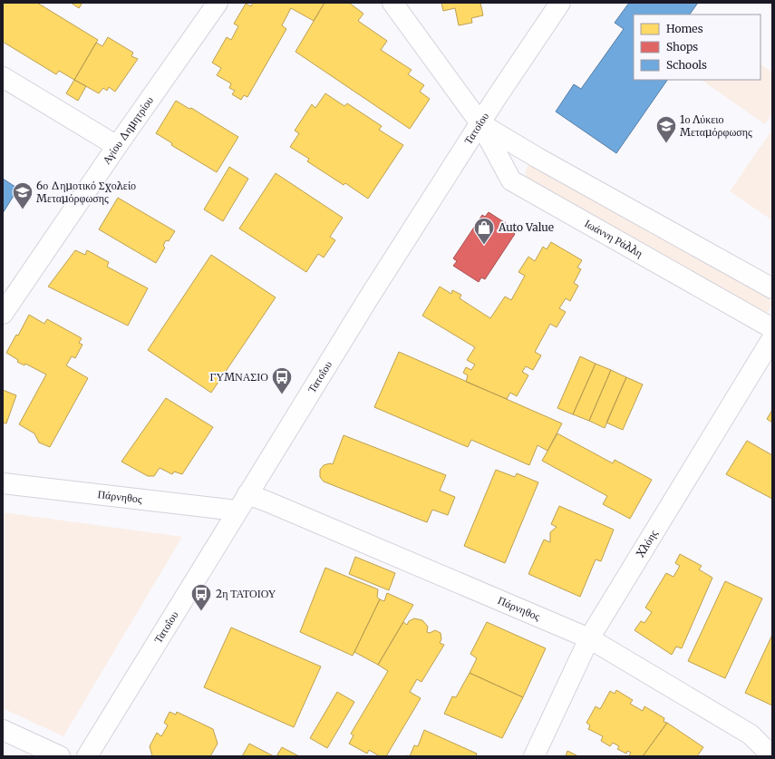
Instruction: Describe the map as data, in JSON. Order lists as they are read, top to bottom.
{
  "streets": {
    "street": [
      "Τατοΐου",
      "Αγίου Δημητρίου",
      "Ιωάννη Ράλλη",
      "Πάρνηθος",
      "Χλόης"
    ]
  },
  "crossings": [
    ["Τατοΐου", "Ιωάννη Ράλλη"],
    ["Τατοΐου", "Πάρνηθος"],
    ["Πάρνηθος", "Χλόης"]
  ],
  "places": {
    "school or university": ["1ο Λύκειο Μεταμόρφωσης", "6ο Δημοτικό Σχολείο Μεταμόρφωσης"],
    "shop": ["Auto Value"],
    "bus stop": ["ΓΥΜΝΑΣΙΟ", "2η ΤΑΤΟΙΟΥ"]
  },
  "legend": ["Homes", "Shops", "Schools"]
}
